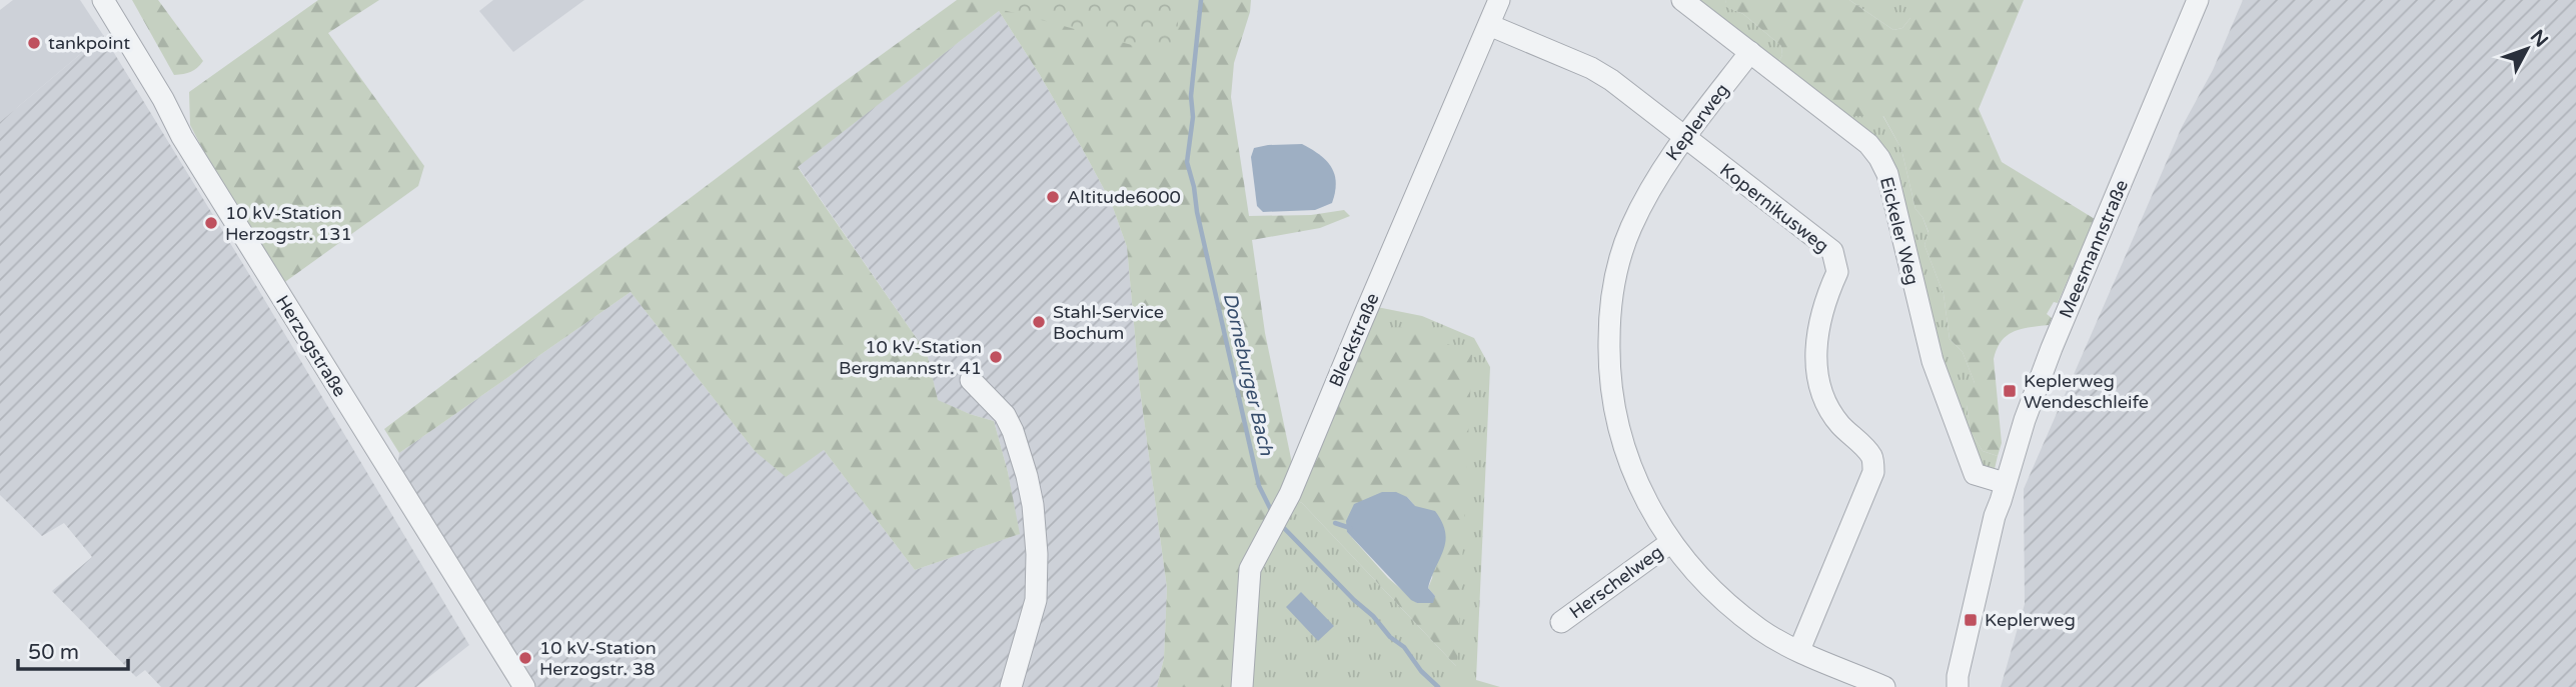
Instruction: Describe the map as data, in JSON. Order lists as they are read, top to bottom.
{
  "streets": {
    "street": [
      "Keplerweg",
      "Kopernikusweg",
      "Eickeler Weg",
      "Meesmannstraße",
      "Bleckstraße",
      "Herzogstraße",
      "Herschelweg"
    ]
  },
  "crossings": [
    ["Keplerweg", "Kopernikusweg"],
    ["Keplerweg", "Eickeler Weg"],
    ["Keplerweg", "Herschelweg"],
    ["Kopernikusweg", "Bleckstraße"],
    ["Eickeler Weg", "Meesmannstraße"]
  ],
  "water": ["Dorneburger Bach"],
  "places": {
    "other": [
      "tankpoint",
      "Altitude6000",
      "10 kV-Station Herzogstr. 131",
      "Stahl-Service Bochum",
      "10 kV-Station Bergmannstr. 41",
      "10 kV-Station Herzogstr. 38"
    ],
    "transit": ["Keplerweg Wendeschleife", "Keplerweg"]
  },
  "scale_bar": "50 m",
  "north": "top right"
}
